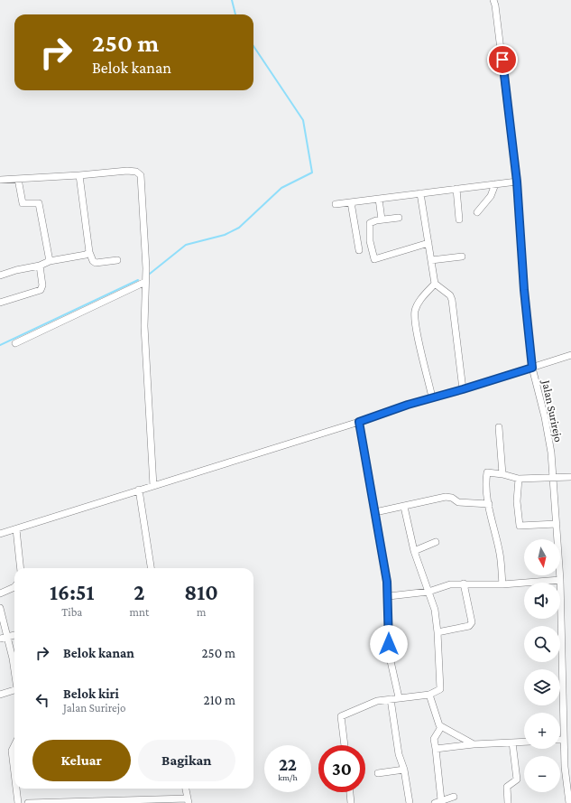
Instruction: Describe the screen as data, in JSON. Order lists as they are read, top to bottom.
{
  "streets": {
    "street": ["Jalan Surirejo"]
  },
  "north": "bottom",
  "page": {
    "turn": ["250 m", "Belok kanan"],
    "map_buttons": ["+", "−"],
    "eta": [
      "16:51",
      "Tiba",
      "2",
      "mnt",
      "810",
      "m"
    ],
    "list": [
      {
        "name": "Belok kanan",
        "value": "250 m"
      },
      {
        "name": "Belok kiri",
        "note": "Jalan Surirejo",
        "value": "210 m"
      }
    ],
    "buttons": ["Keluar", "Bagikan"],
    "speed": "22 km/h",
    "limit": "30"
  }
}
